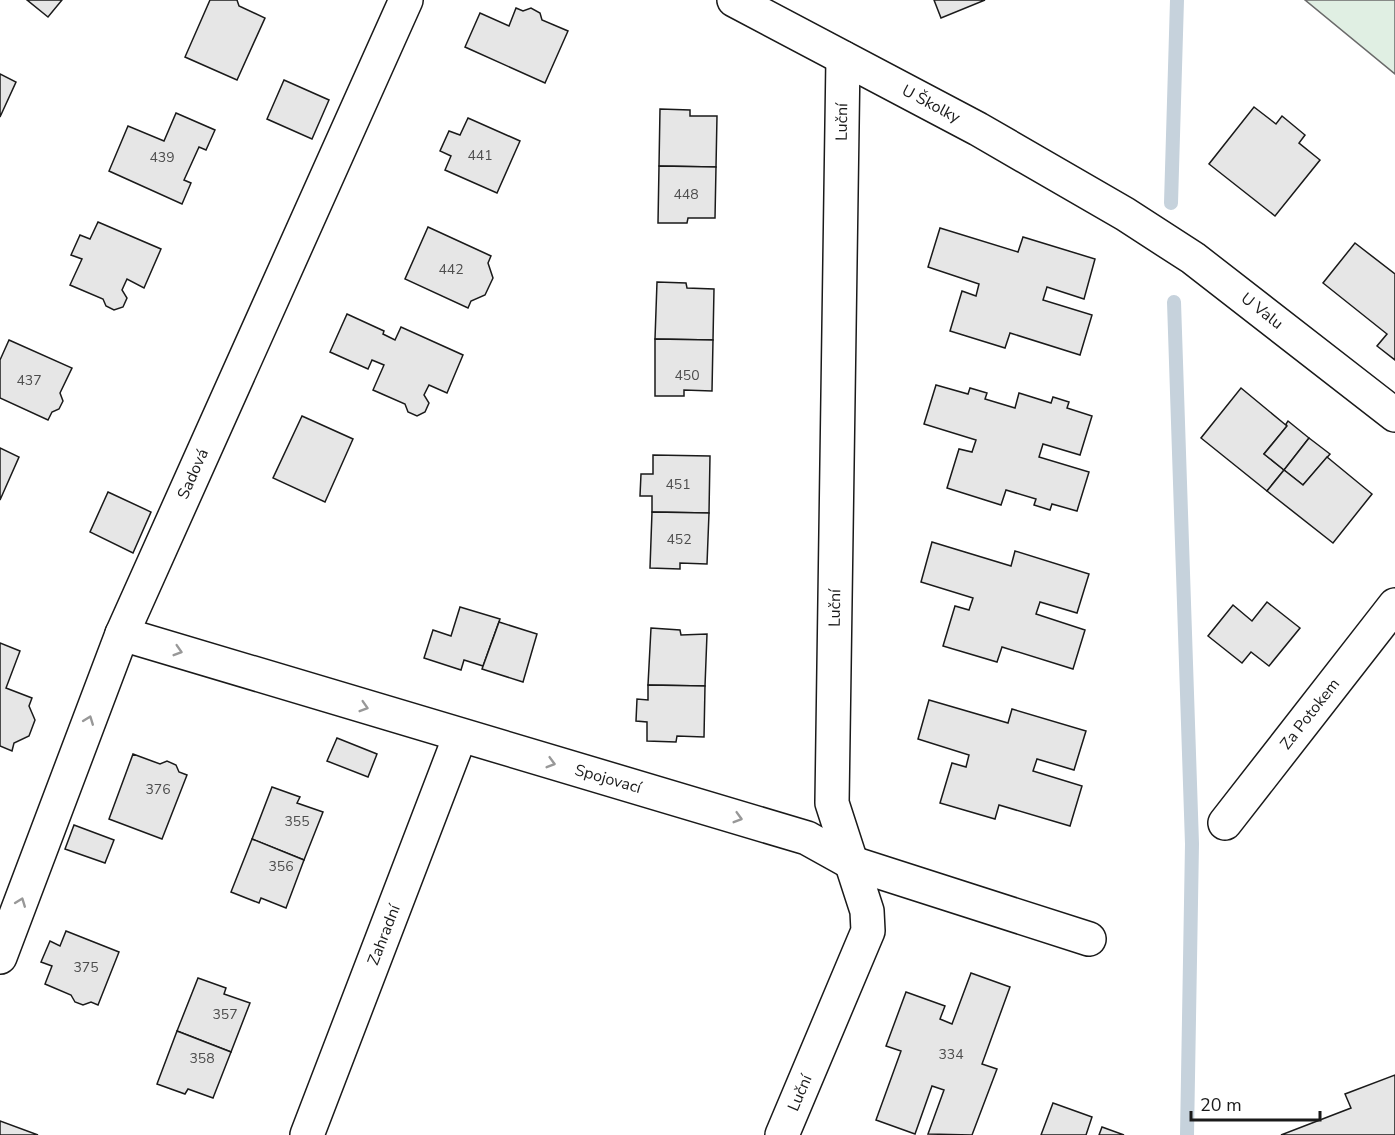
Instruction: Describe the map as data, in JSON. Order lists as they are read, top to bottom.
{
  "streets": {
    "street": [
      "U Školky",
      "Luční",
      "U Valu",
      "Sadová",
      "Za Potokem",
      "Spojovací",
      "Zahradní"
    ]
  },
  "crossings": [
    ["U Školky", "Luční"],
    ["U Školky", "U Valu"],
    ["Luční", "Spojovací"],
    ["Sadová", "Spojovací"],
    ["Spojovací", "Zahradní"]
  ],
  "one_way": ["Spojovací"],
  "house_numbers": [
    "441",
    "439",
    "448",
    "442",
    "450",
    "437",
    "451",
    "452",
    "376",
    "355",
    "356",
    "375",
    "357",
    "334",
    "358"
  ],
  "scale_bar": "20 m"
}
